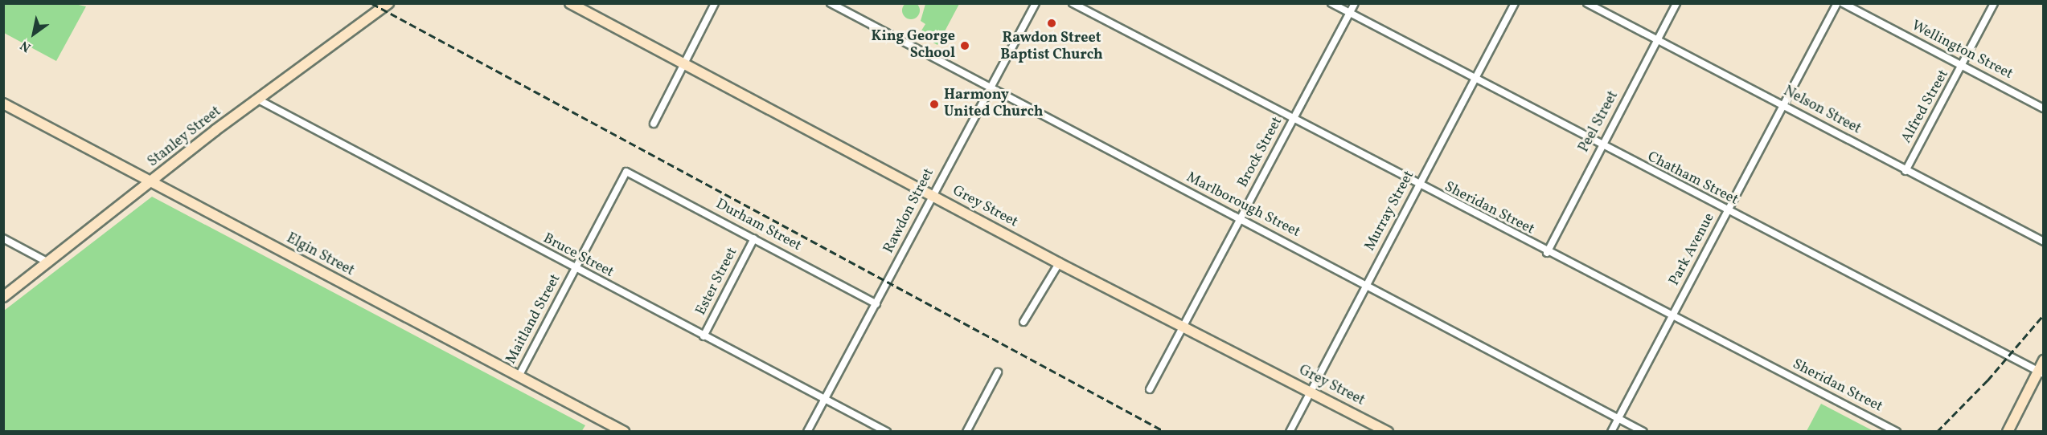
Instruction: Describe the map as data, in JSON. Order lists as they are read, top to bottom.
{
  "streets": {
    "street": [
      "Wellington Street",
      "Alfred Street",
      "Nelson Street",
      "Peel Street",
      "Stanley Street",
      "Brock Street",
      "Chatham Street",
      "Marlborough Street",
      "Grey Street",
      "Sheridan Street",
      "Rawdon Street",
      "Murray Street",
      "Durham Street",
      "Park Avenue",
      "Elgin Street",
      "Bruce Street",
      "Ester Street",
      "Maitland Street"
    ]
  },
  "crossings": [
    ["Wellington Street", "Alfred Street"],
    ["Alfred Street", "Nelson Street"],
    ["Nelson Street", "Peel Street"],
    ["Nelson Street", "Park Avenue"],
    ["Peel Street", "Chatham Street"],
    ["Peel Street", "Sheridan Street"],
    ["Stanley Street", "Elgin Street"],
    ["Stanley Street", "Bruce Street"],
    ["Brock Street", "Chatham Street"],
    ["Brock Street", "Marlborough Street"],
    ["Brock Street", "Grey Street"],
    ["Brock Street", "Sheridan Street"],
    ["Chatham Street", "Murray Street"],
    ["Chatham Street", "Park Avenue"],
    ["Marlborough Street", "Rawdon Street"],
    ["Marlborough Street", "Murray Street"],
    ["Marlborough Street", "Park Avenue"],
    ["Grey Street", "Rawdon Street"],
    ["Grey Street", "Murray Street"],
    ["Sheridan Street", "Murray Street"],
    ["Sheridan Street", "Park Avenue"],
    ["Rawdon Street", "Durham Street"],
    ["Rawdon Street", "Bruce Street"],
    ["Durham Street", "Ester Street"],
    ["Durham Street", "Maitland Street"],
    ["Elgin Street", "Maitland Street"],
    ["Bruce Street", "Ester Street"],
    ["Bruce Street", "Maitland Street"]
  ],
  "places": ["Rawdon Street Baptist Church", "King George School", "Harmony United Church"],
  "north": "bottom left"
}
